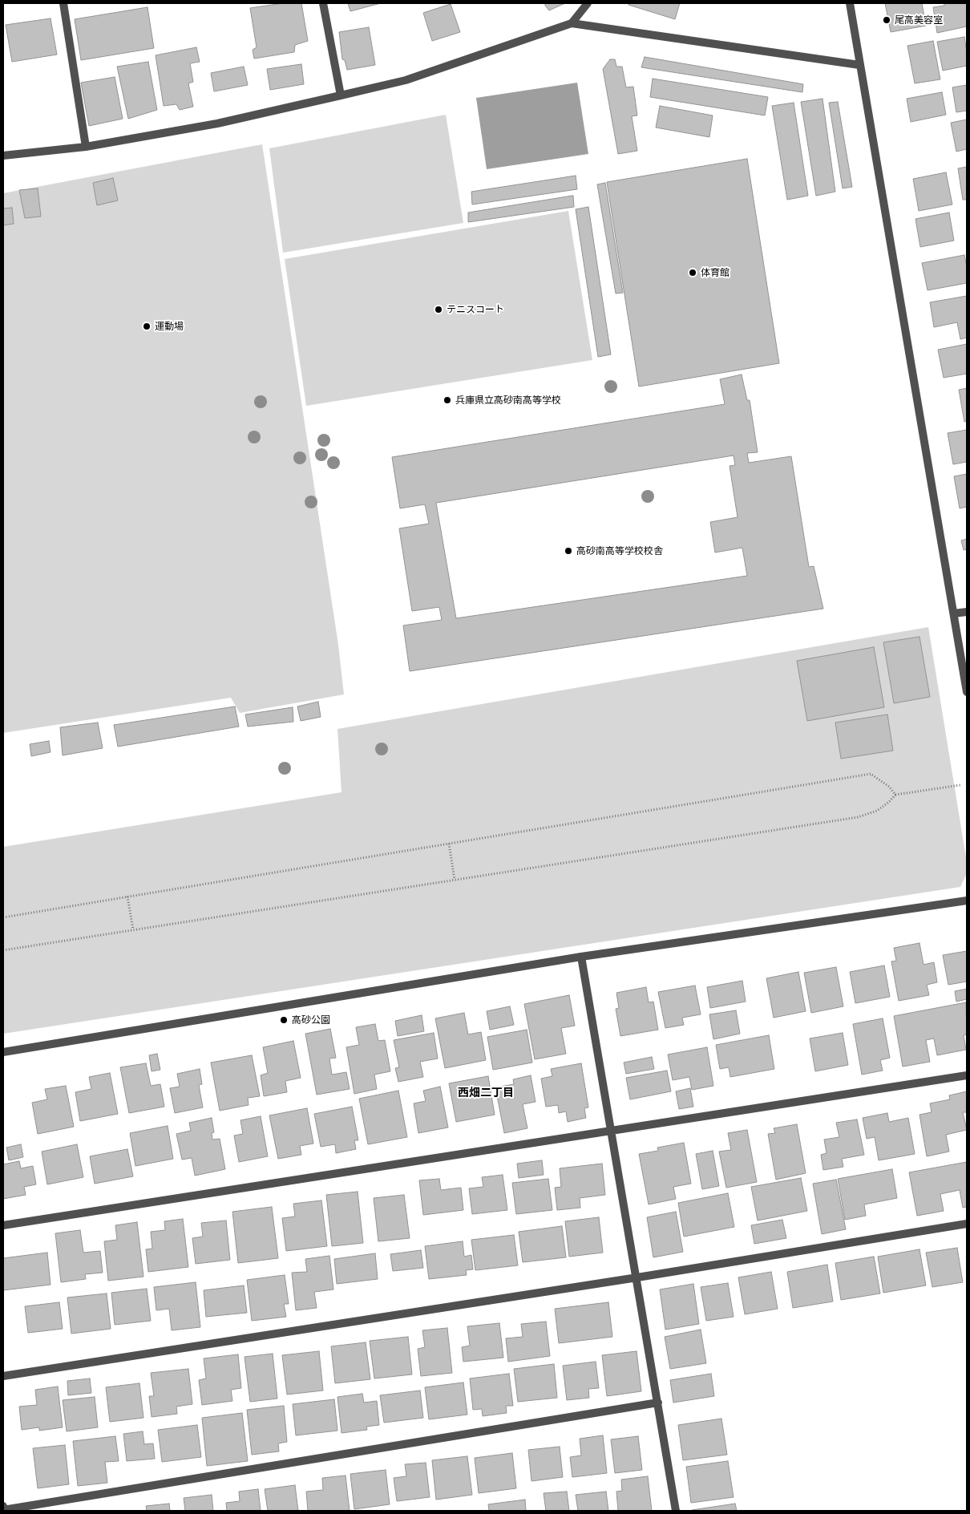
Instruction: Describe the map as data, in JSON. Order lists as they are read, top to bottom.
{
  "districts": ["西畑二丁目"],
  "places": [
    "尾高美容室",
    "体育館",
    "テニスコート",
    "運動場",
    "兵庫県立高砂南高等学校",
    "高砂南高等学校校舎",
    "高砂公園"
  ]
}
